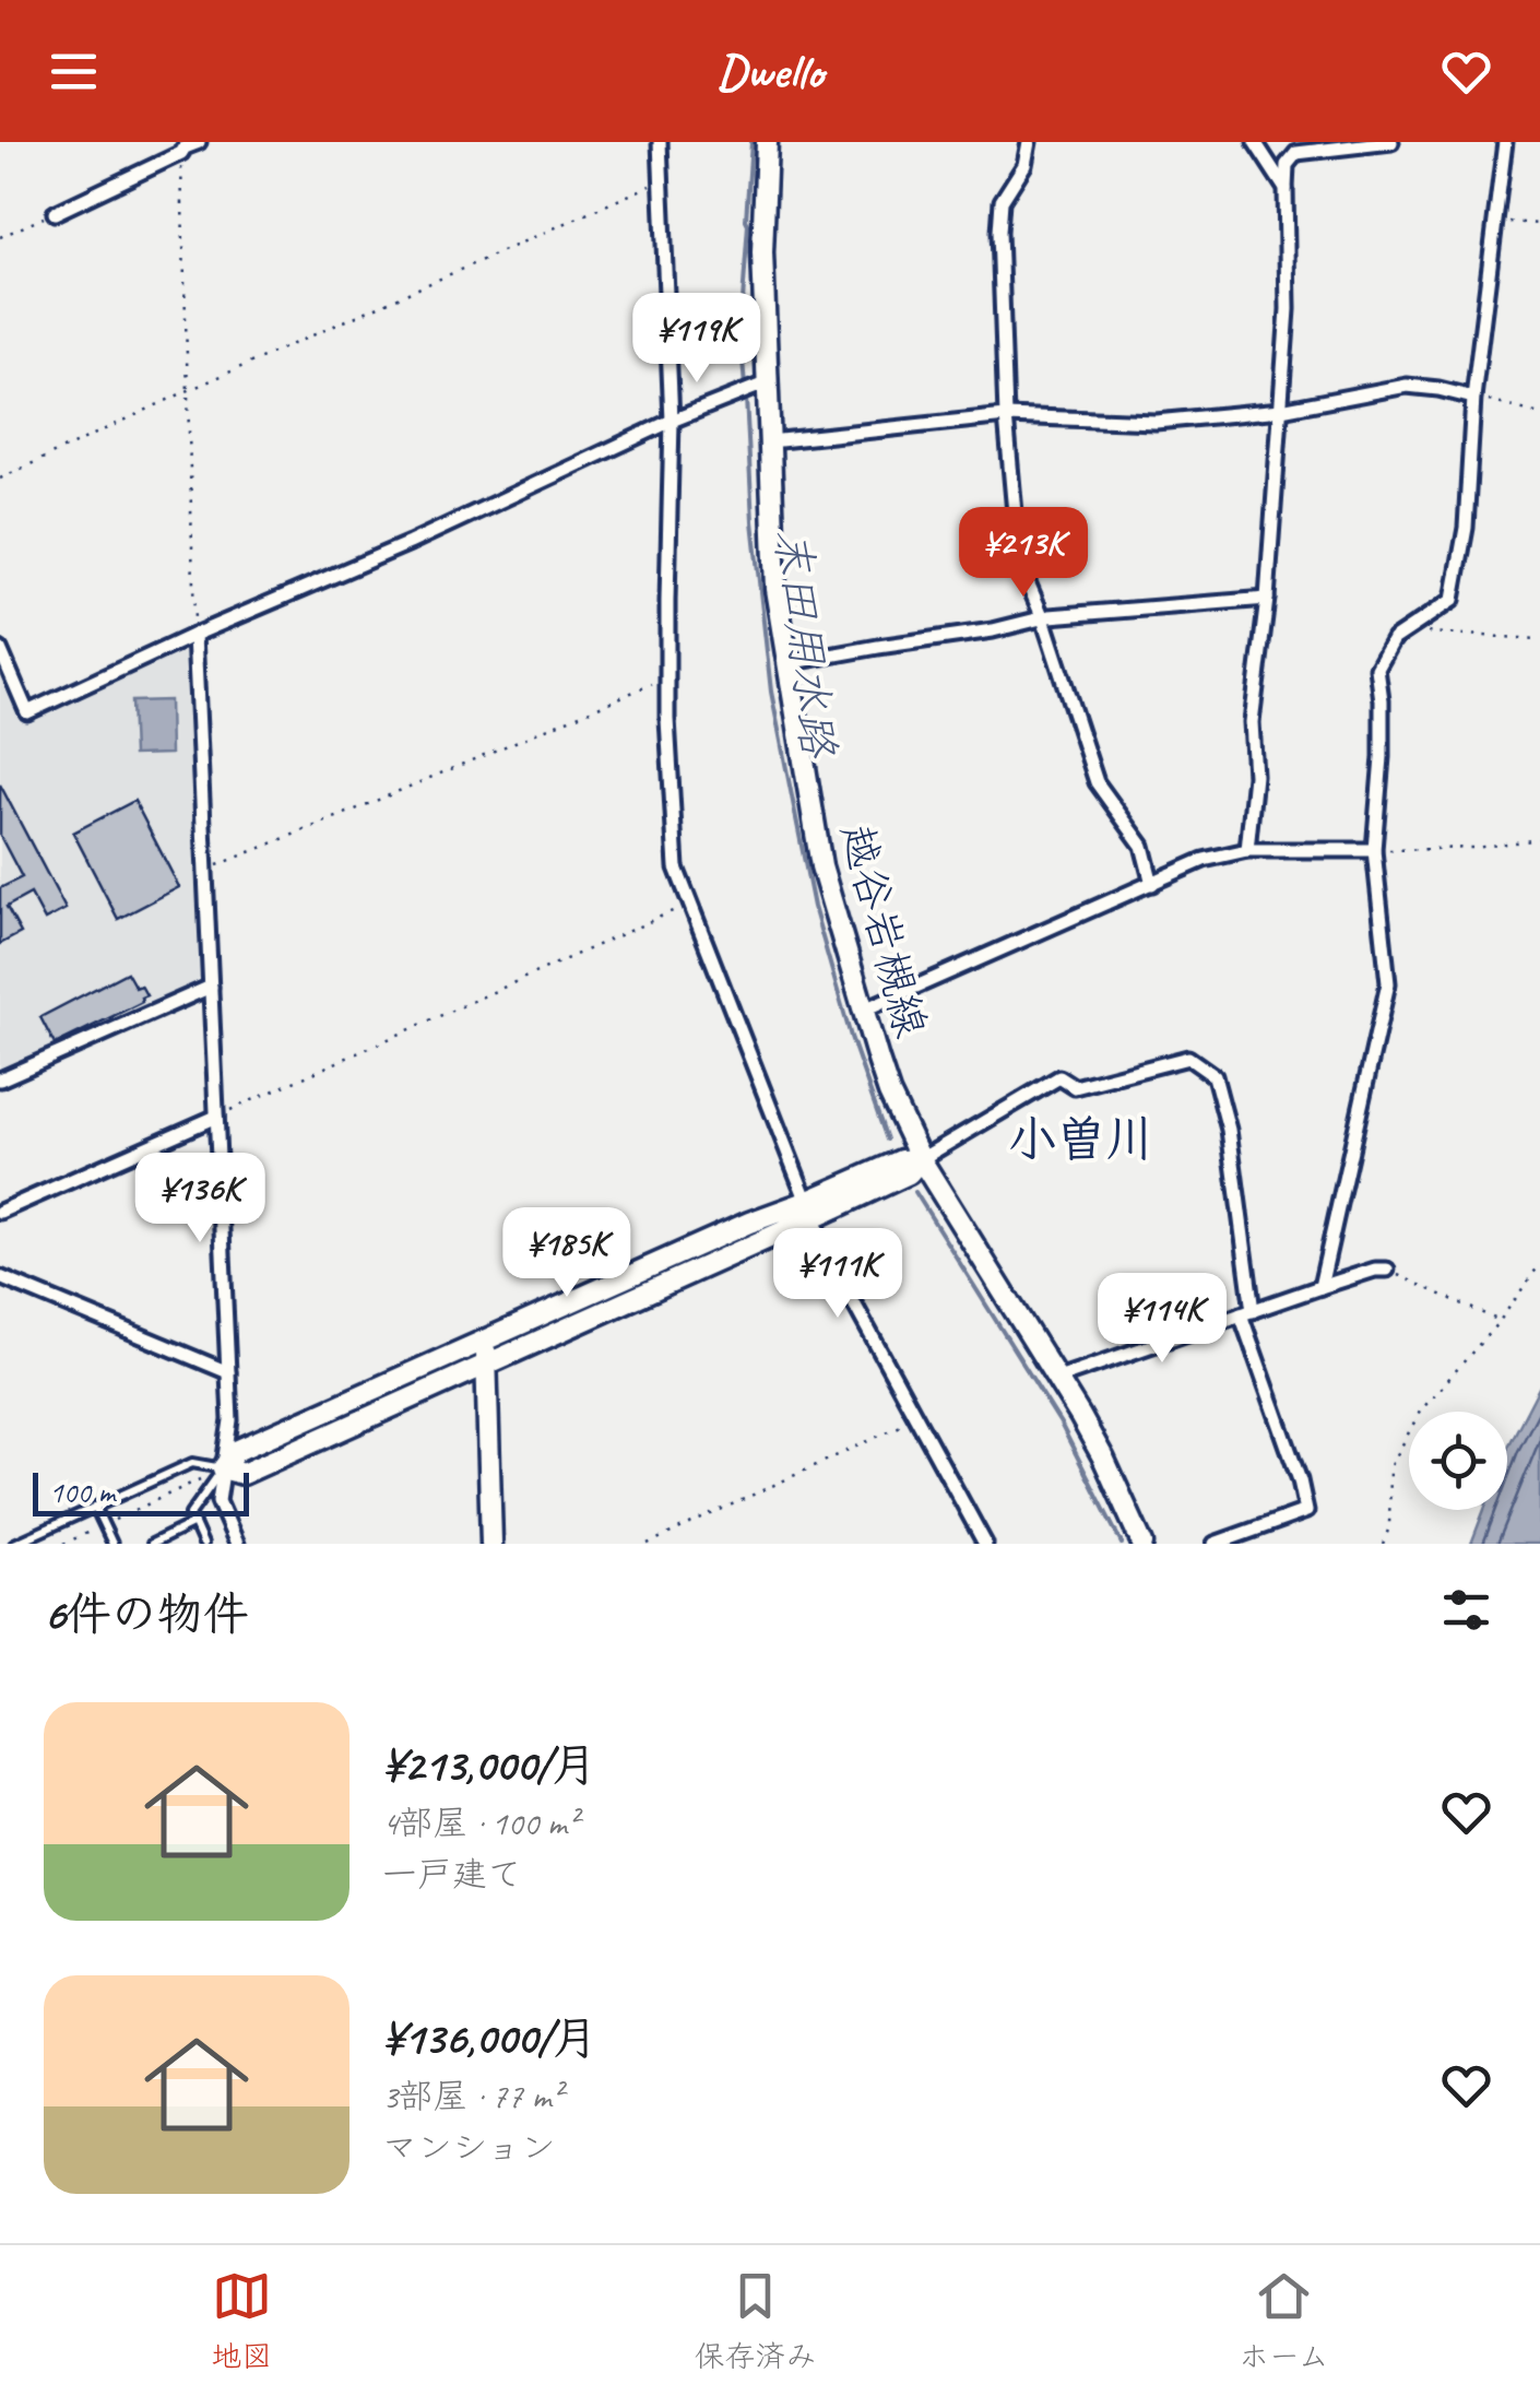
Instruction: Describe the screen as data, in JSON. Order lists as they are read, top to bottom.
{
  "streets": {
    "street": ["越谷岩槻線"]
  },
  "districts": ["小曽川"],
  "water": ["末田用水路"],
  "scale_bar": "100 m",
  "page": {
    "header": "Dwello",
    "price": [
      "¥119K",
      "¥213K",
      "¥136K",
      "¥185K",
      "¥111K",
      "¥114K"
    ],
    "scale": "100 m",
    "heading": "6件の物件",
    "list": [
      {
        "name": "¥213,000/月",
        "note": "4部屋 · 100 m² · 一戸建て"
      },
      {
        "name": "¥136,000/月",
        "note": "3部屋 · 77 m² · マンション"
      }
    ],
    "tabs": ["地図", "保存済み", "ホーム"]
  }
}
